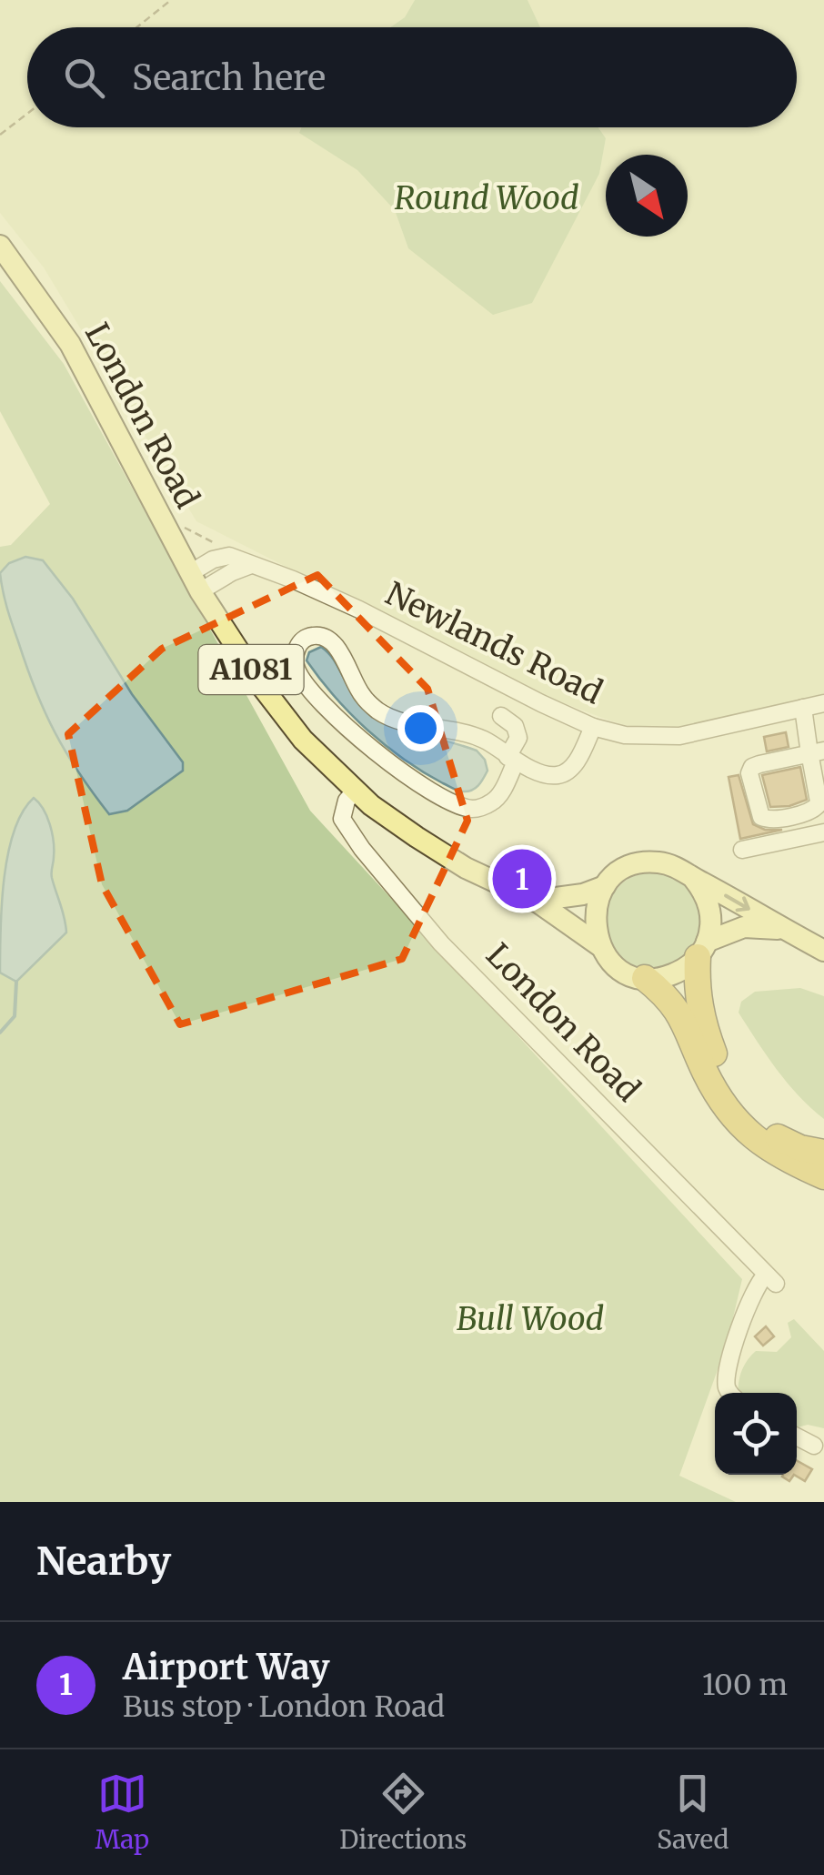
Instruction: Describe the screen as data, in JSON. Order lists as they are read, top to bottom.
{
  "streets": {
    "main road": ["London Road", "A1081"],
    "street": ["Newlands Road"]
  },
  "parks": ["Round Wood", "Bull Wood"],
  "north": "bottom right",
  "page": {
    "search": "Search here",
    "pins": "1",
    "heading": "Nearby",
    "list": [
      {
        "mark": "1",
        "name": "Airport Way",
        "note": "Bus stop · London Road",
        "value": "100 m"
      }
    ],
    "nav": ["Map", "Directions", "Saved"]
  }
}
